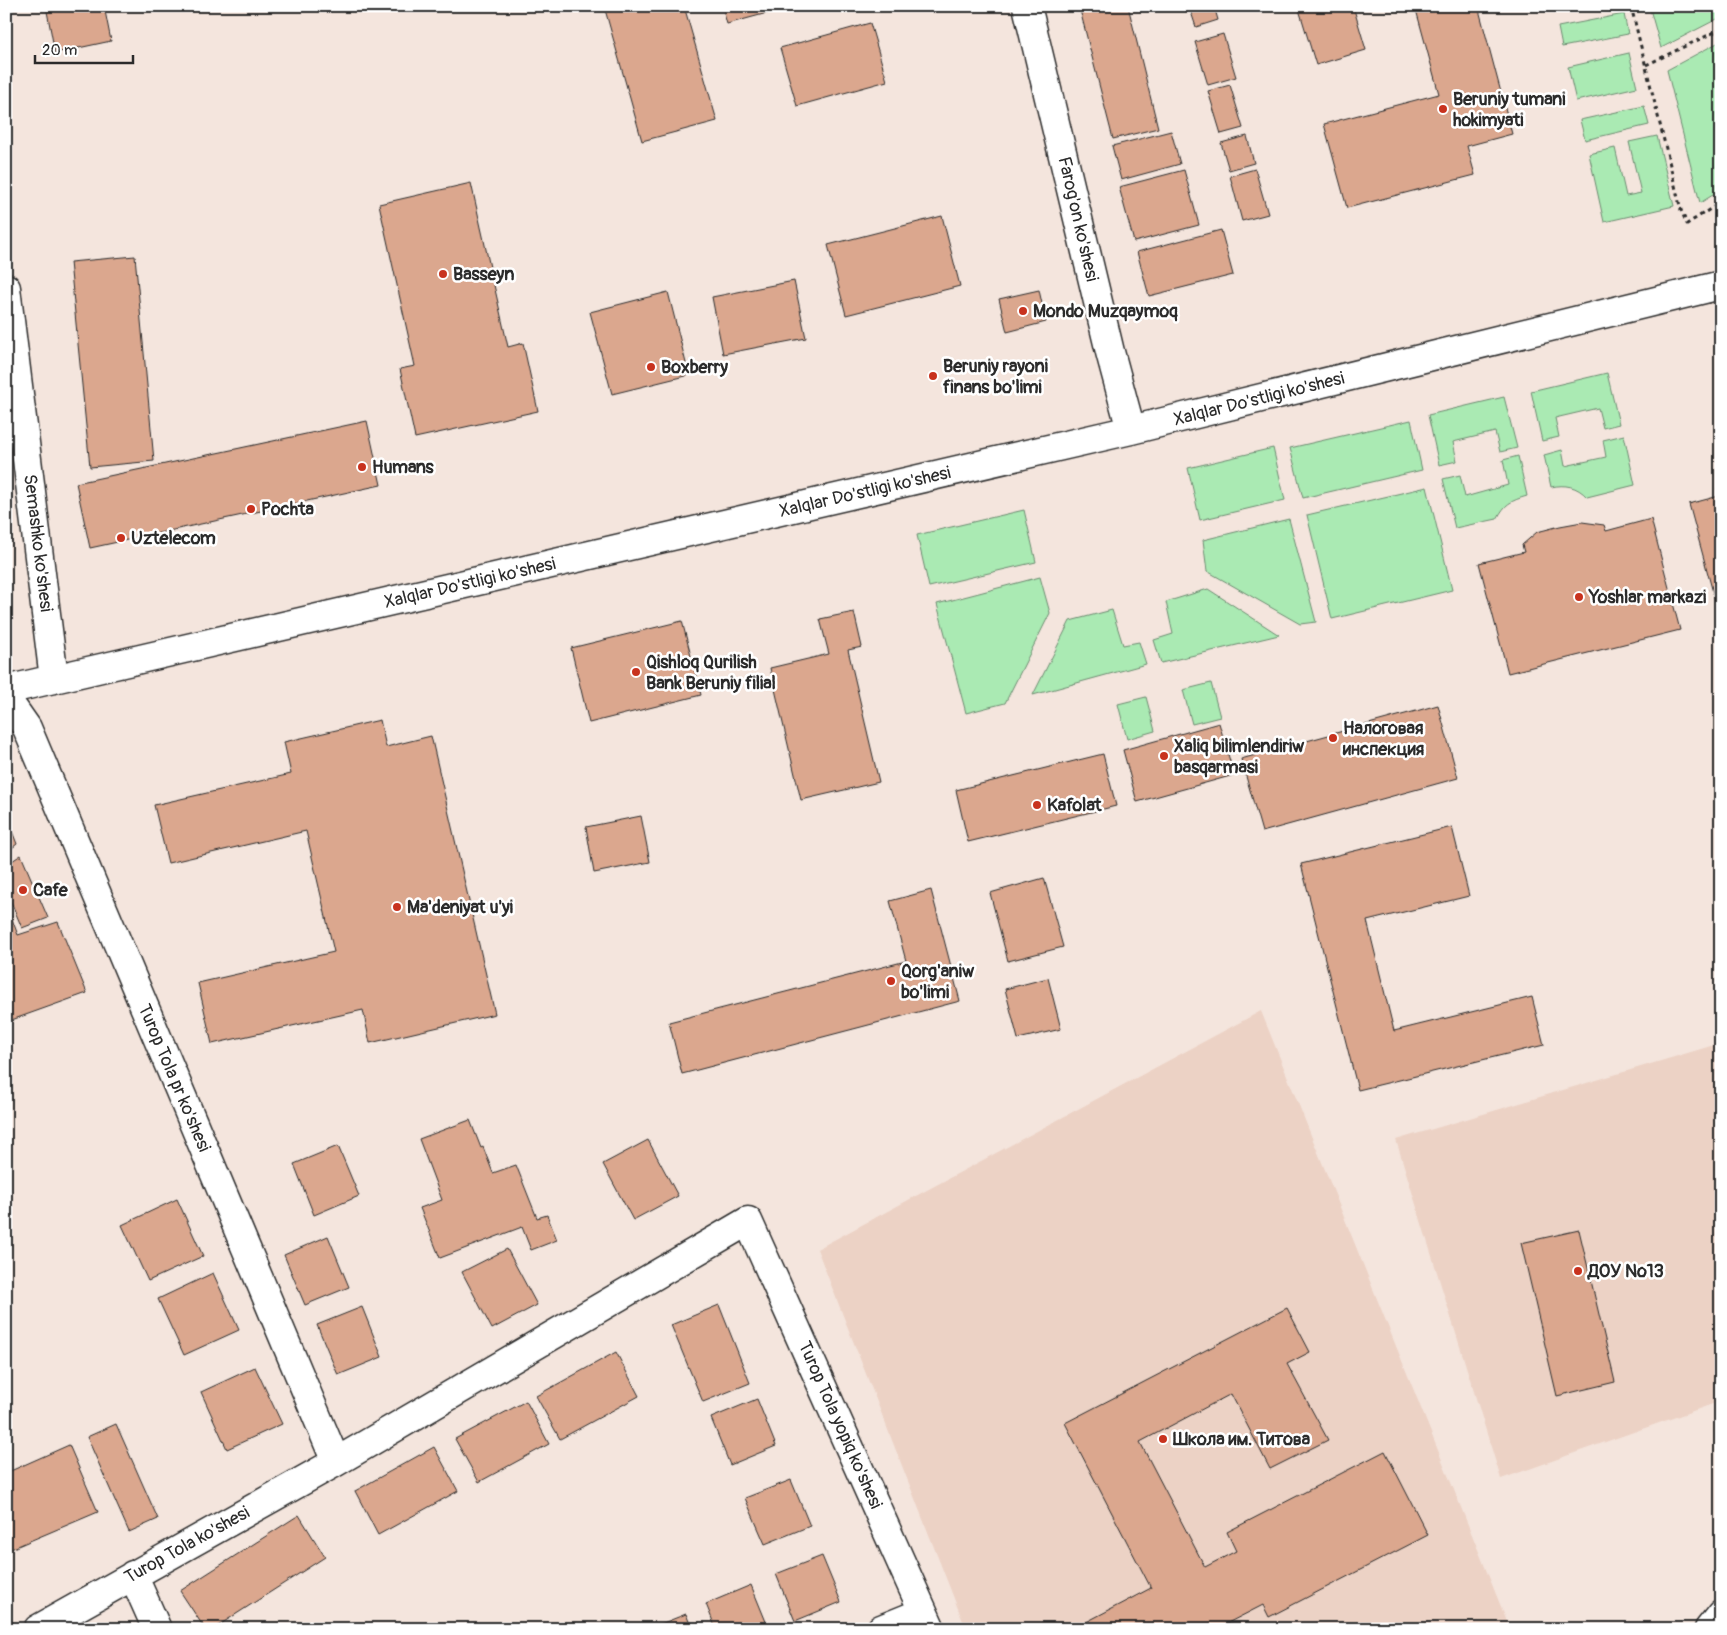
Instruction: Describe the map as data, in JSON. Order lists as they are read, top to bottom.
{
  "streets": {
    "street": [
      "Farog'on ko'shesi",
      "Xalqlar Do'stligi ko'shesi",
      "Semashko ko'shesi",
      "Turop Tola pr ko'shesi",
      "Turop Tola yopiq ko'shesi",
      "Turop Tola ko'shesi"
    ]
  },
  "crossings": [
    ["Farog'on ko'shesi", "Xalqlar Do'stligi ko'shesi"],
    ["Xalqlar Do'stligi ko'shesi", "Semashko ko'shesi"],
    ["Turop Tola pr ko'shesi", "Turop Tola ko'shesi"],
    ["Turop Tola yopiq ko'shesi", "Turop Tola ko'shesi"]
  ],
  "places": [
    "Beruniy tumani hokimyati",
    "Basseyn",
    "Mondo Muzqaymoq",
    "Boxberry",
    "Beruniy rayoni finans bo'limi",
    "Humans",
    "Pochta",
    "Uztelecom",
    "Yoshlar markazi",
    "Qishloq Qurilish Bank Beruniy filial",
    "Налоговая инспекция",
    "Xaliq bilimlendiriw basqarmasi",
    "Kafolat",
    "Cafe",
    "Ma'deniyat u'yi",
    "Qorg'aniw bo'limi",
    "ДОУ №13",
    "Школа им. Титова"
  ],
  "scale_bar": "20 m"
}
